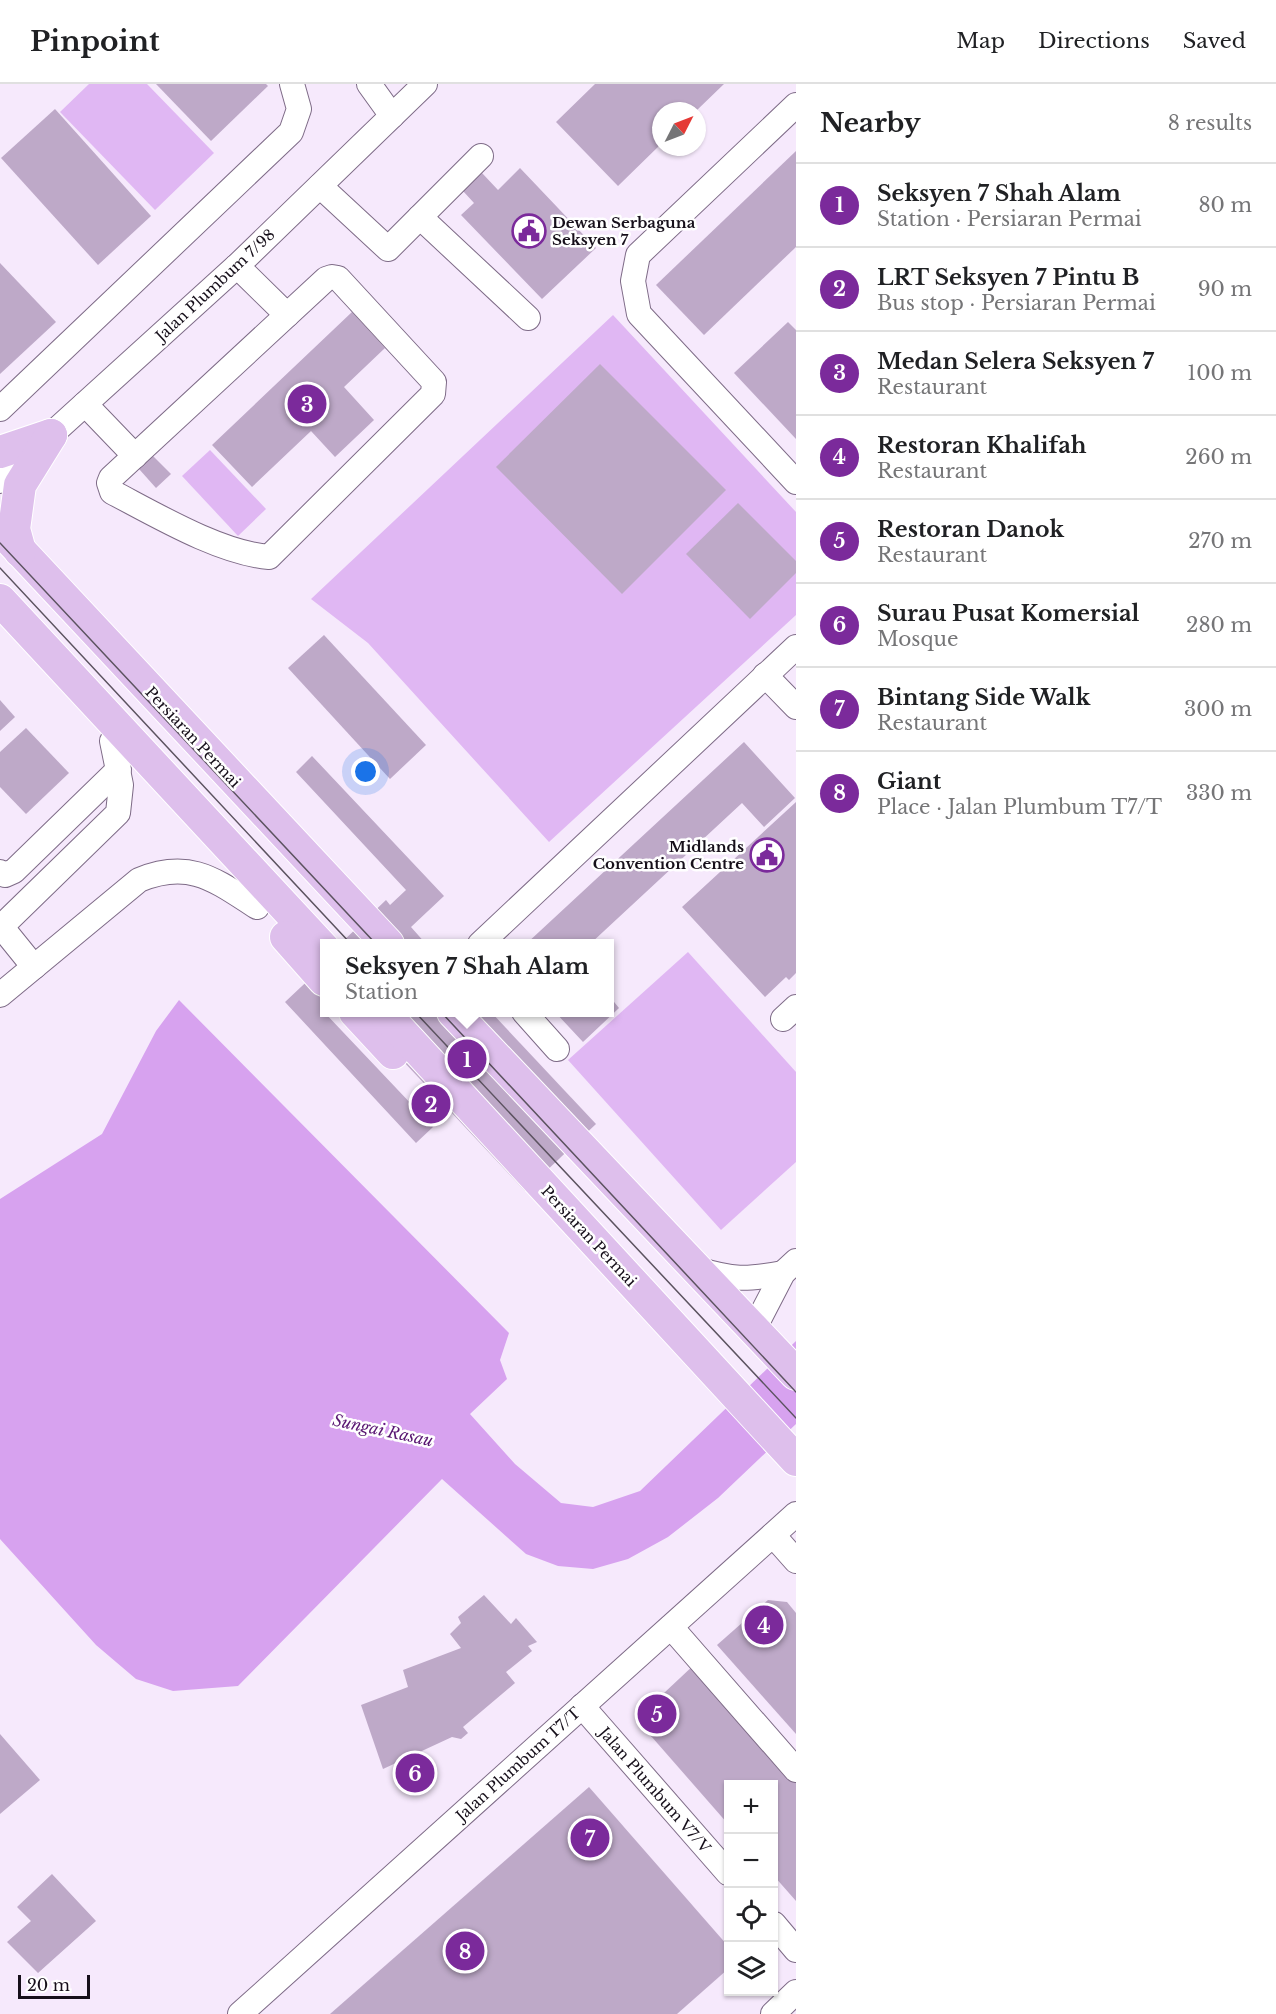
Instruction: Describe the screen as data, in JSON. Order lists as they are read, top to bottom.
{
  "streets": {
    "main road": ["Persiaran Permai"],
    "street": ["Jalan Plumbum 7/98", "Jalan Plumbum T7/T", "Jalan Plumbum V7/V"]
  },
  "crossings": [
    ["Jalan Plumbum T7/T", "Jalan Plumbum V7/V"]
  ],
  "water": ["Sungai Rasau"],
  "places": {
    "public building": ["Dewan Serbaguna Seksyen 7", "Midlands Convention Centre"]
  },
  "scale_bar": "20 m",
  "north": "top right",
  "page": {
    "header": "Pinpoint",
    "nav": ["Map", "Directions", "Saved"],
    "heading": ["Nearby", "8 results"],
    "list": [
      {
        "mark": "1",
        "name": "Seksyen 7 Shah Alam",
        "note": "Station · Persiaran Permai",
        "value": "80 m"
      },
      {
        "mark": "2",
        "name": "LRT Seksyen 7 Pintu B",
        "note": "Bus stop · Persiaran Permai",
        "value": "90 m"
      },
      {
        "mark": "3",
        "name": "Medan Selera Seksyen 7",
        "note": "Restaurant",
        "value": "100 m"
      },
      {
        "mark": "4",
        "name": "Restoran Khalifah",
        "note": "Restaurant",
        "value": "260 m"
      },
      {
        "mark": "5",
        "name": "Restoran Danok",
        "note": "Restaurant",
        "value": "270 m"
      },
      {
        "mark": "6",
        "name": "Surau Pusat Komersial",
        "note": "Mosque",
        "value": "280 m"
      },
      {
        "mark": "7",
        "name": "Bintang Side Walk",
        "note": "Restaurant",
        "value": "300 m"
      },
      {
        "mark": "8",
        "name": "Giant",
        "note": "Place · Jalan Plumbum T7/T",
        "value": "330 m"
      }
    ],
    "pins": [
      "3",
      "1",
      "2",
      "4",
      "5",
      "6",
      "7",
      "8"
    ],
    "popup": ["Seksyen 7 Shah Alam", "Station"],
    "map_buttons": ["+", "−"],
    "scale": "20 m"
  }
}
